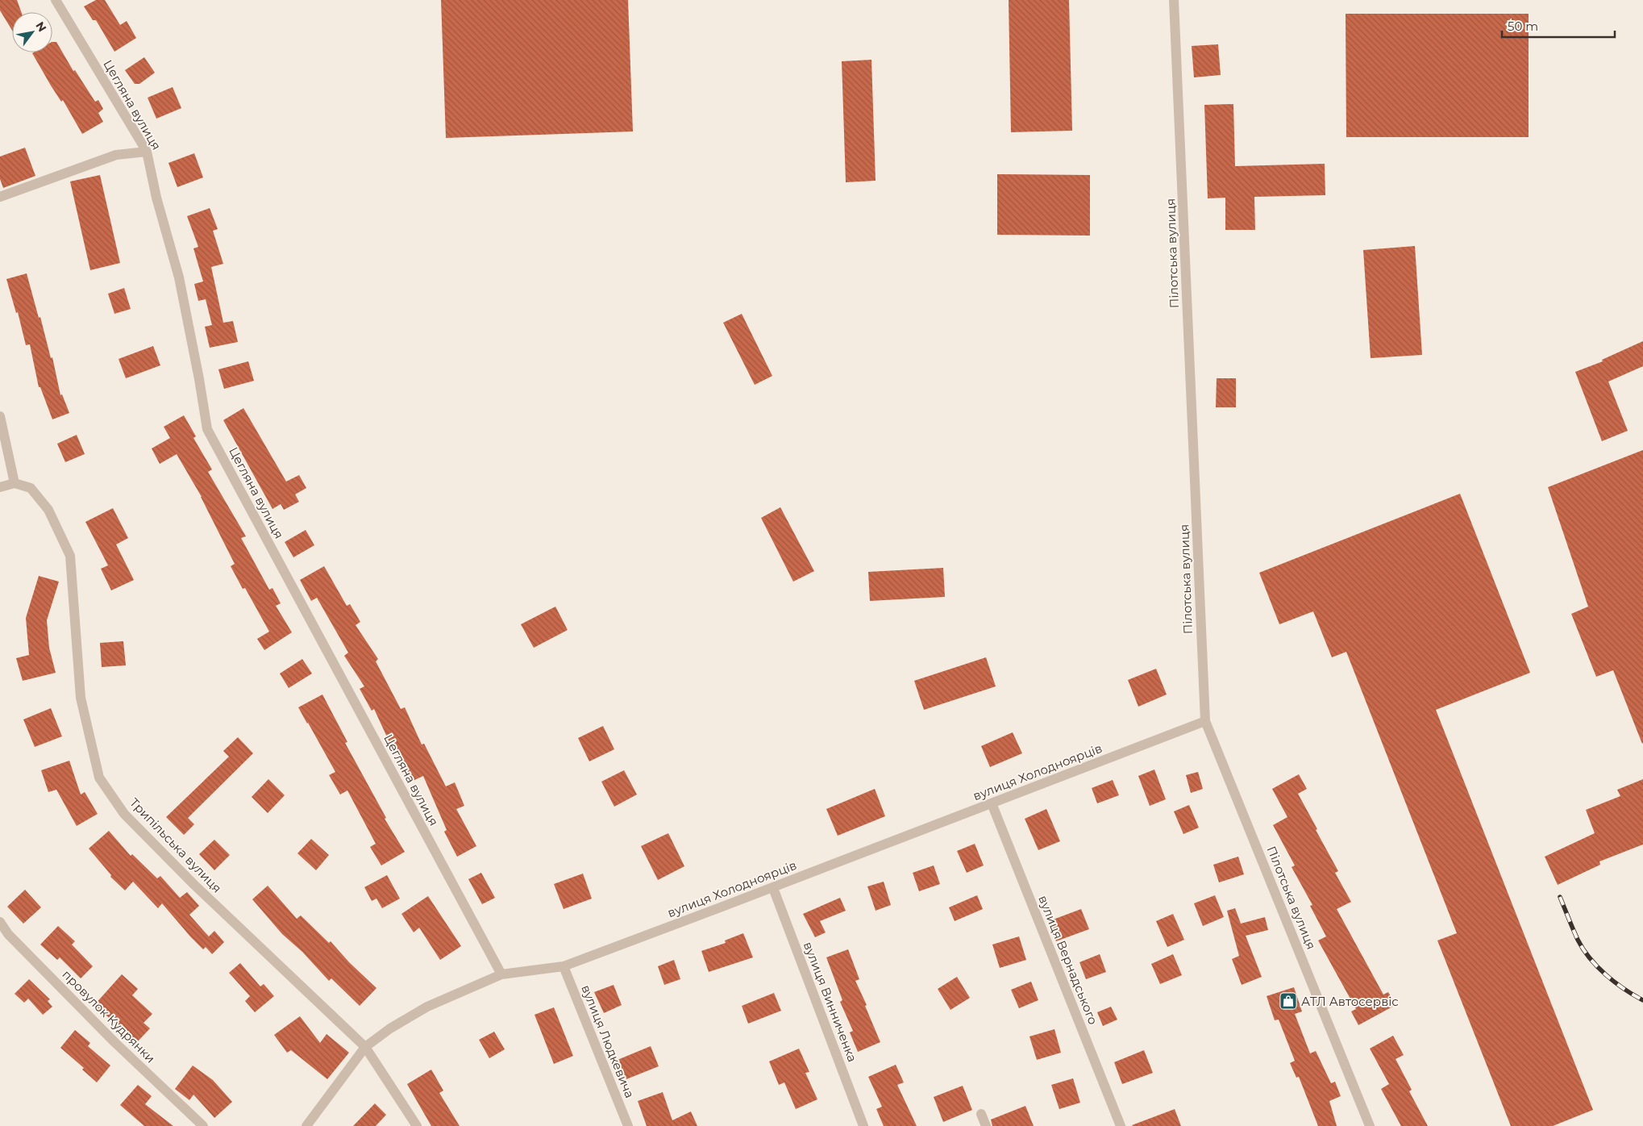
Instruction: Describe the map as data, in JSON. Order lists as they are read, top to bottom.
{
  "streets": {
    "street": [
      "Цегляна вулиця",
      "Пілотська вулиця",
      "вулиця Холодноярців",
      "Трипільська вулиця",
      "вулиця Вернадського",
      "вулиця Винниченка",
      "провулок Кудрянки",
      "вулиця Людкевича"
    ]
  },
  "crossings": [
    ["Цегляна вулиця", "вулиця Холодноярців"],
    ["Пілотська вулиця", "вулиця Холодноярців"],
    ["вулиця Холодноярців", "Трипільська вулиця"],
    ["вулиця Холодноярців", "вулиця Вернадського"],
    ["вулиця Холодноярців", "вулиця Винниченка"],
    ["вулиця Холодноярців", "вулиця Людкевича"]
  ],
  "places": {
    "shop": ["АТЛ Автосервіс"]
  },
  "scale_bar": "50 m",
  "north": "top right"
}
